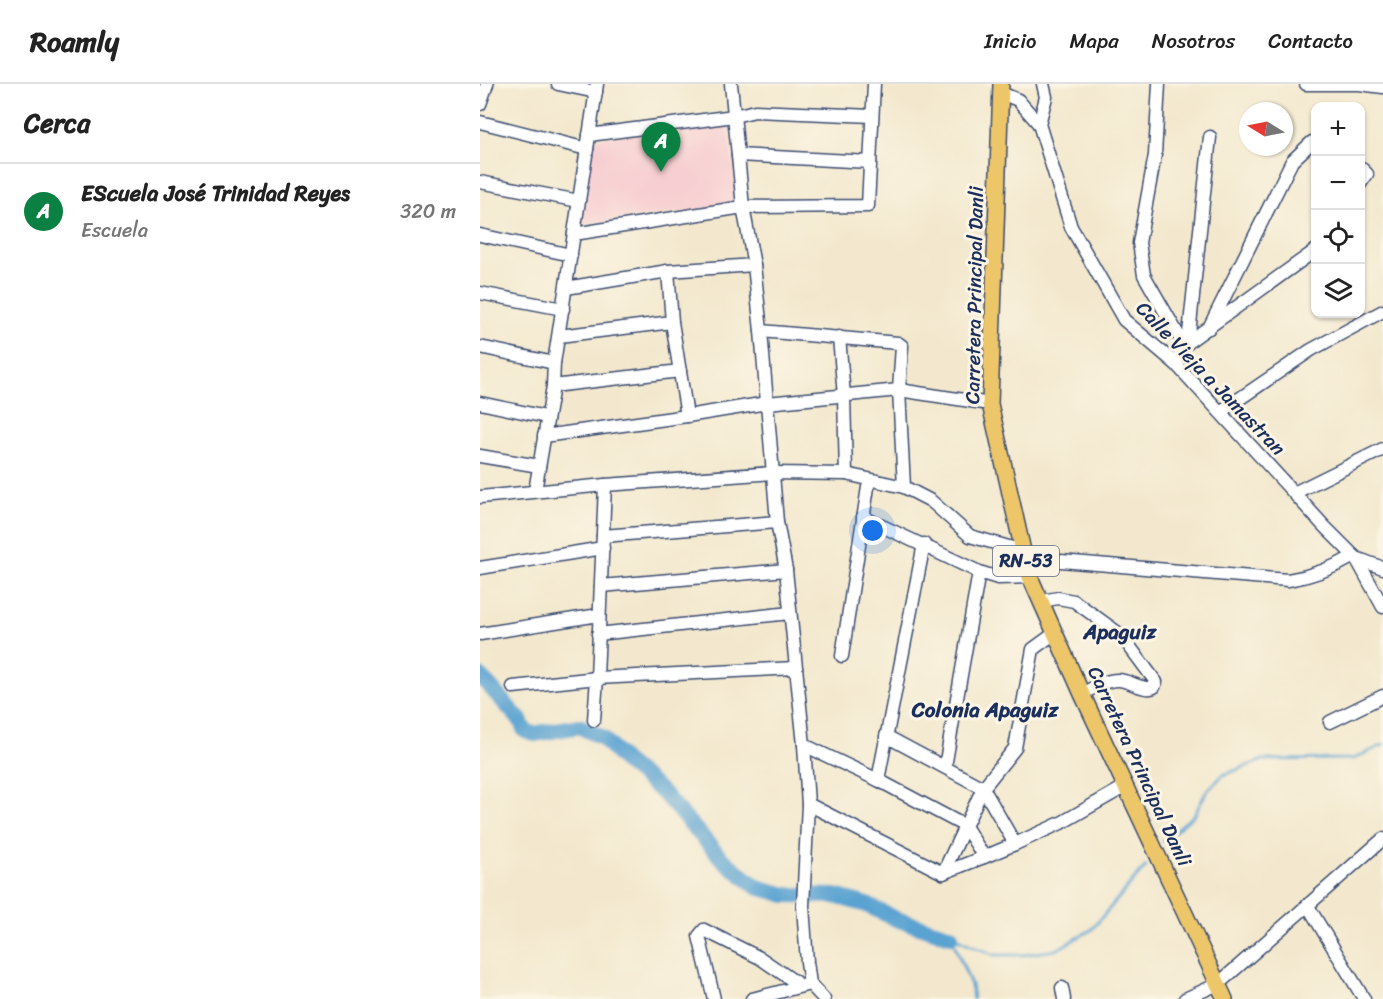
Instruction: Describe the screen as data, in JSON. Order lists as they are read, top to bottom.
{
  "streets": {
    "main road": ["Carretera Principal Danli", "RN-53"],
    "street": ["Calle Vieja a Jamastran"]
  },
  "crossings": [
    ["Carretera Principal Danli", "Calle Vieja a Jamastran"]
  ],
  "districts": ["Apaguiz", "Colonia Apaguiz"],
  "north": "left",
  "page": {
    "header": "Roamly",
    "nav": [
      "Inicio",
      "Mapa",
      "Nosotros",
      "Contacto"
    ],
    "heading": "Cerca",
    "map_buttons": ["+", "−"],
    "pins": "A",
    "list": [
      {
        "mark": "A",
        "name": "EScuela José Trinidad Reyes",
        "note": "Escuela",
        "value": "320 m"
      }
    ]
  }
}
